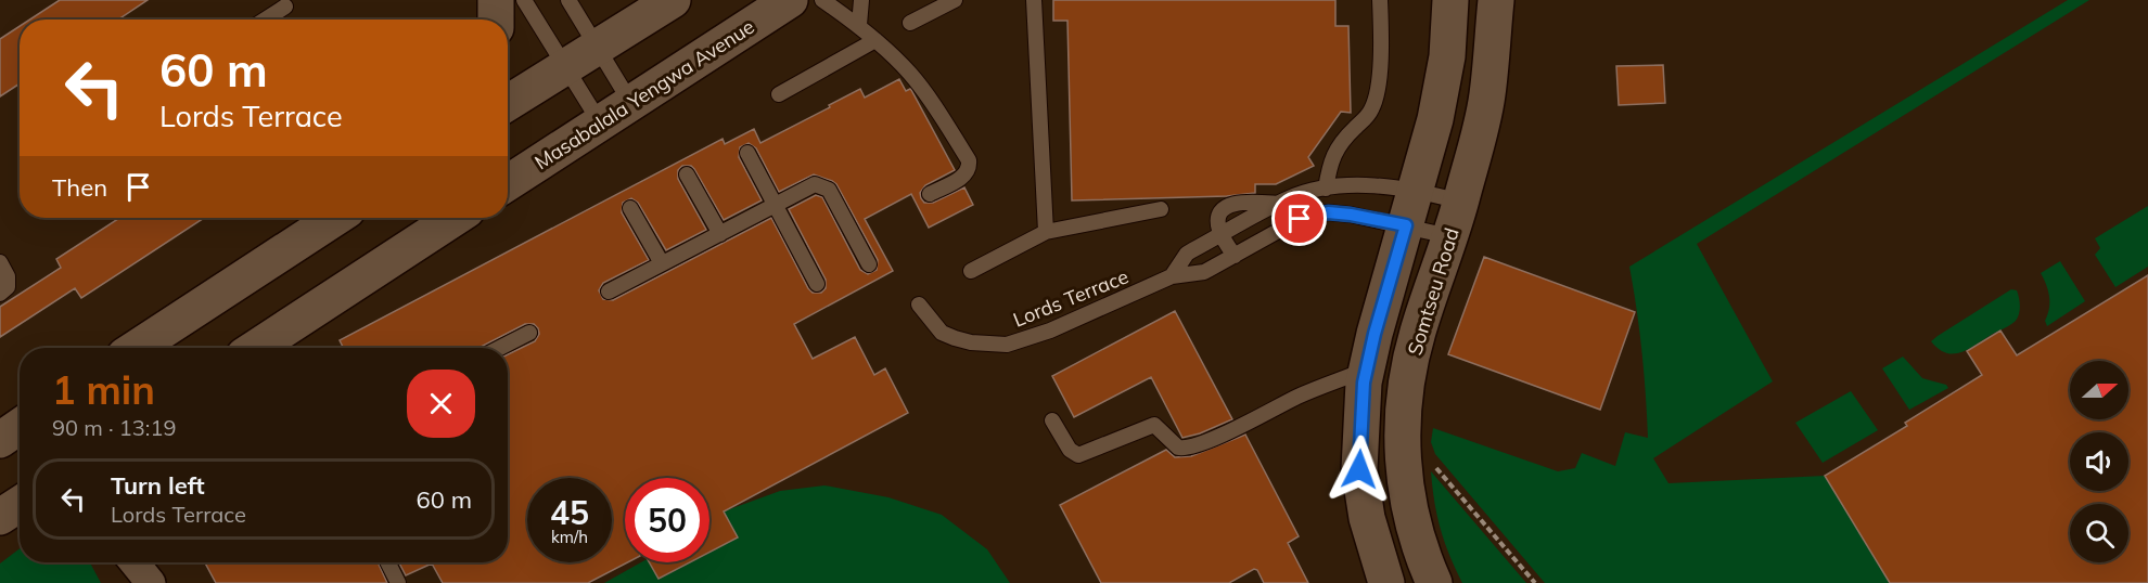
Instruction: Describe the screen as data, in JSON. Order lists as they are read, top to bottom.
{
  "streets": {
    "main road": ["Masabalala Yengwa Avenue", "Somtseu Road"],
    "lane": ["Lords Terrace"]
  },
  "crossings": [
    ["Somtseu Road", "Lords Terrace"]
  ],
  "north": "right",
  "page": {
    "turn": ["60 m", "Lords Terrace"],
    "then": "Then",
    "heading": ["1 min", "90 m · 13:19"],
    "list": [
      {
        "name": "Turn left",
        "note": "Lords Terrace",
        "value": "60 m"
      }
    ],
    "speed": "45 km/h",
    "limit": "50"
  }
}
